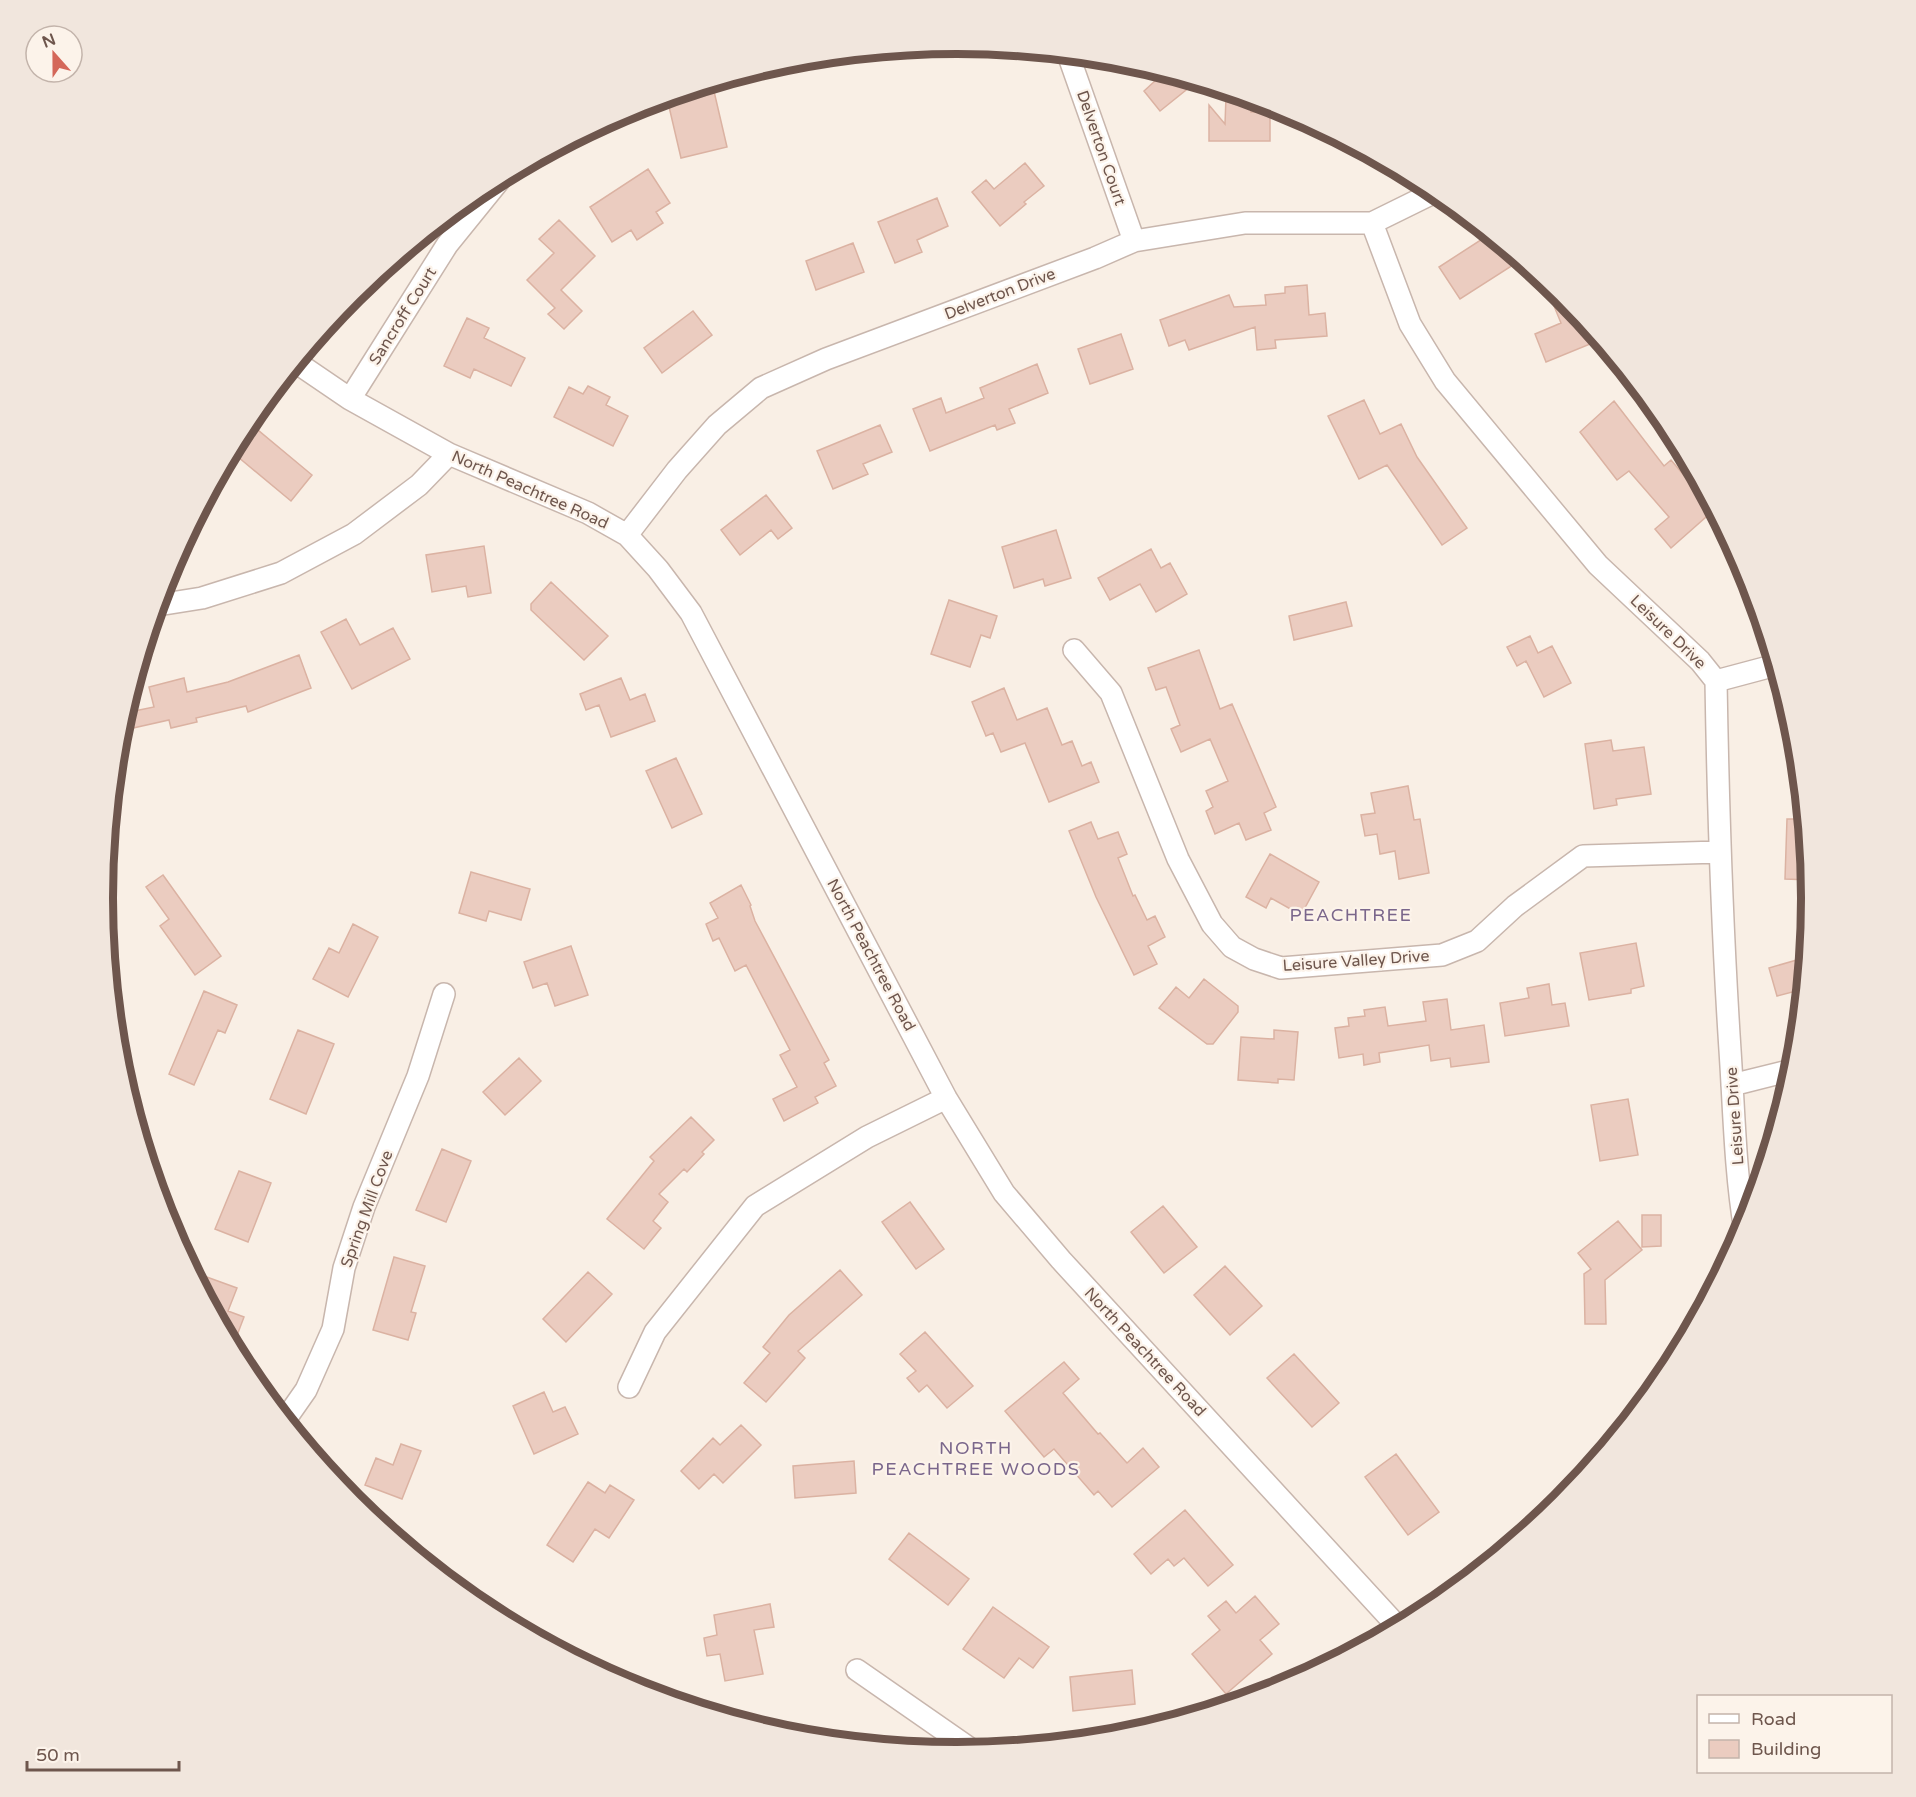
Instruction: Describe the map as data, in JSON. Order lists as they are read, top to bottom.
{
  "streets": {
    "street": [
      "Delverton Court",
      "Delverton Drive",
      "Sancroff Court",
      "North Peachtree Road",
      "Leisure Drive",
      "Leisure Valley Drive",
      "Spring Mill Cove"
    ]
  },
  "crossings": [
    ["Delverton Court", "Delverton Drive"],
    ["Delverton Drive", "North Peachtree Road"],
    ["Delverton Drive", "Leisure Drive"],
    ["Sancroff Court", "North Peachtree Road"],
    ["Leisure Drive", "Leisure Valley Drive"]
  ],
  "districts": ["PEACHTREE", "NORTH PEACHTREE WOODS"],
  "legend": ["Road", "Building"],
  "scale_bar": "50 m",
  "north": "top"
}
